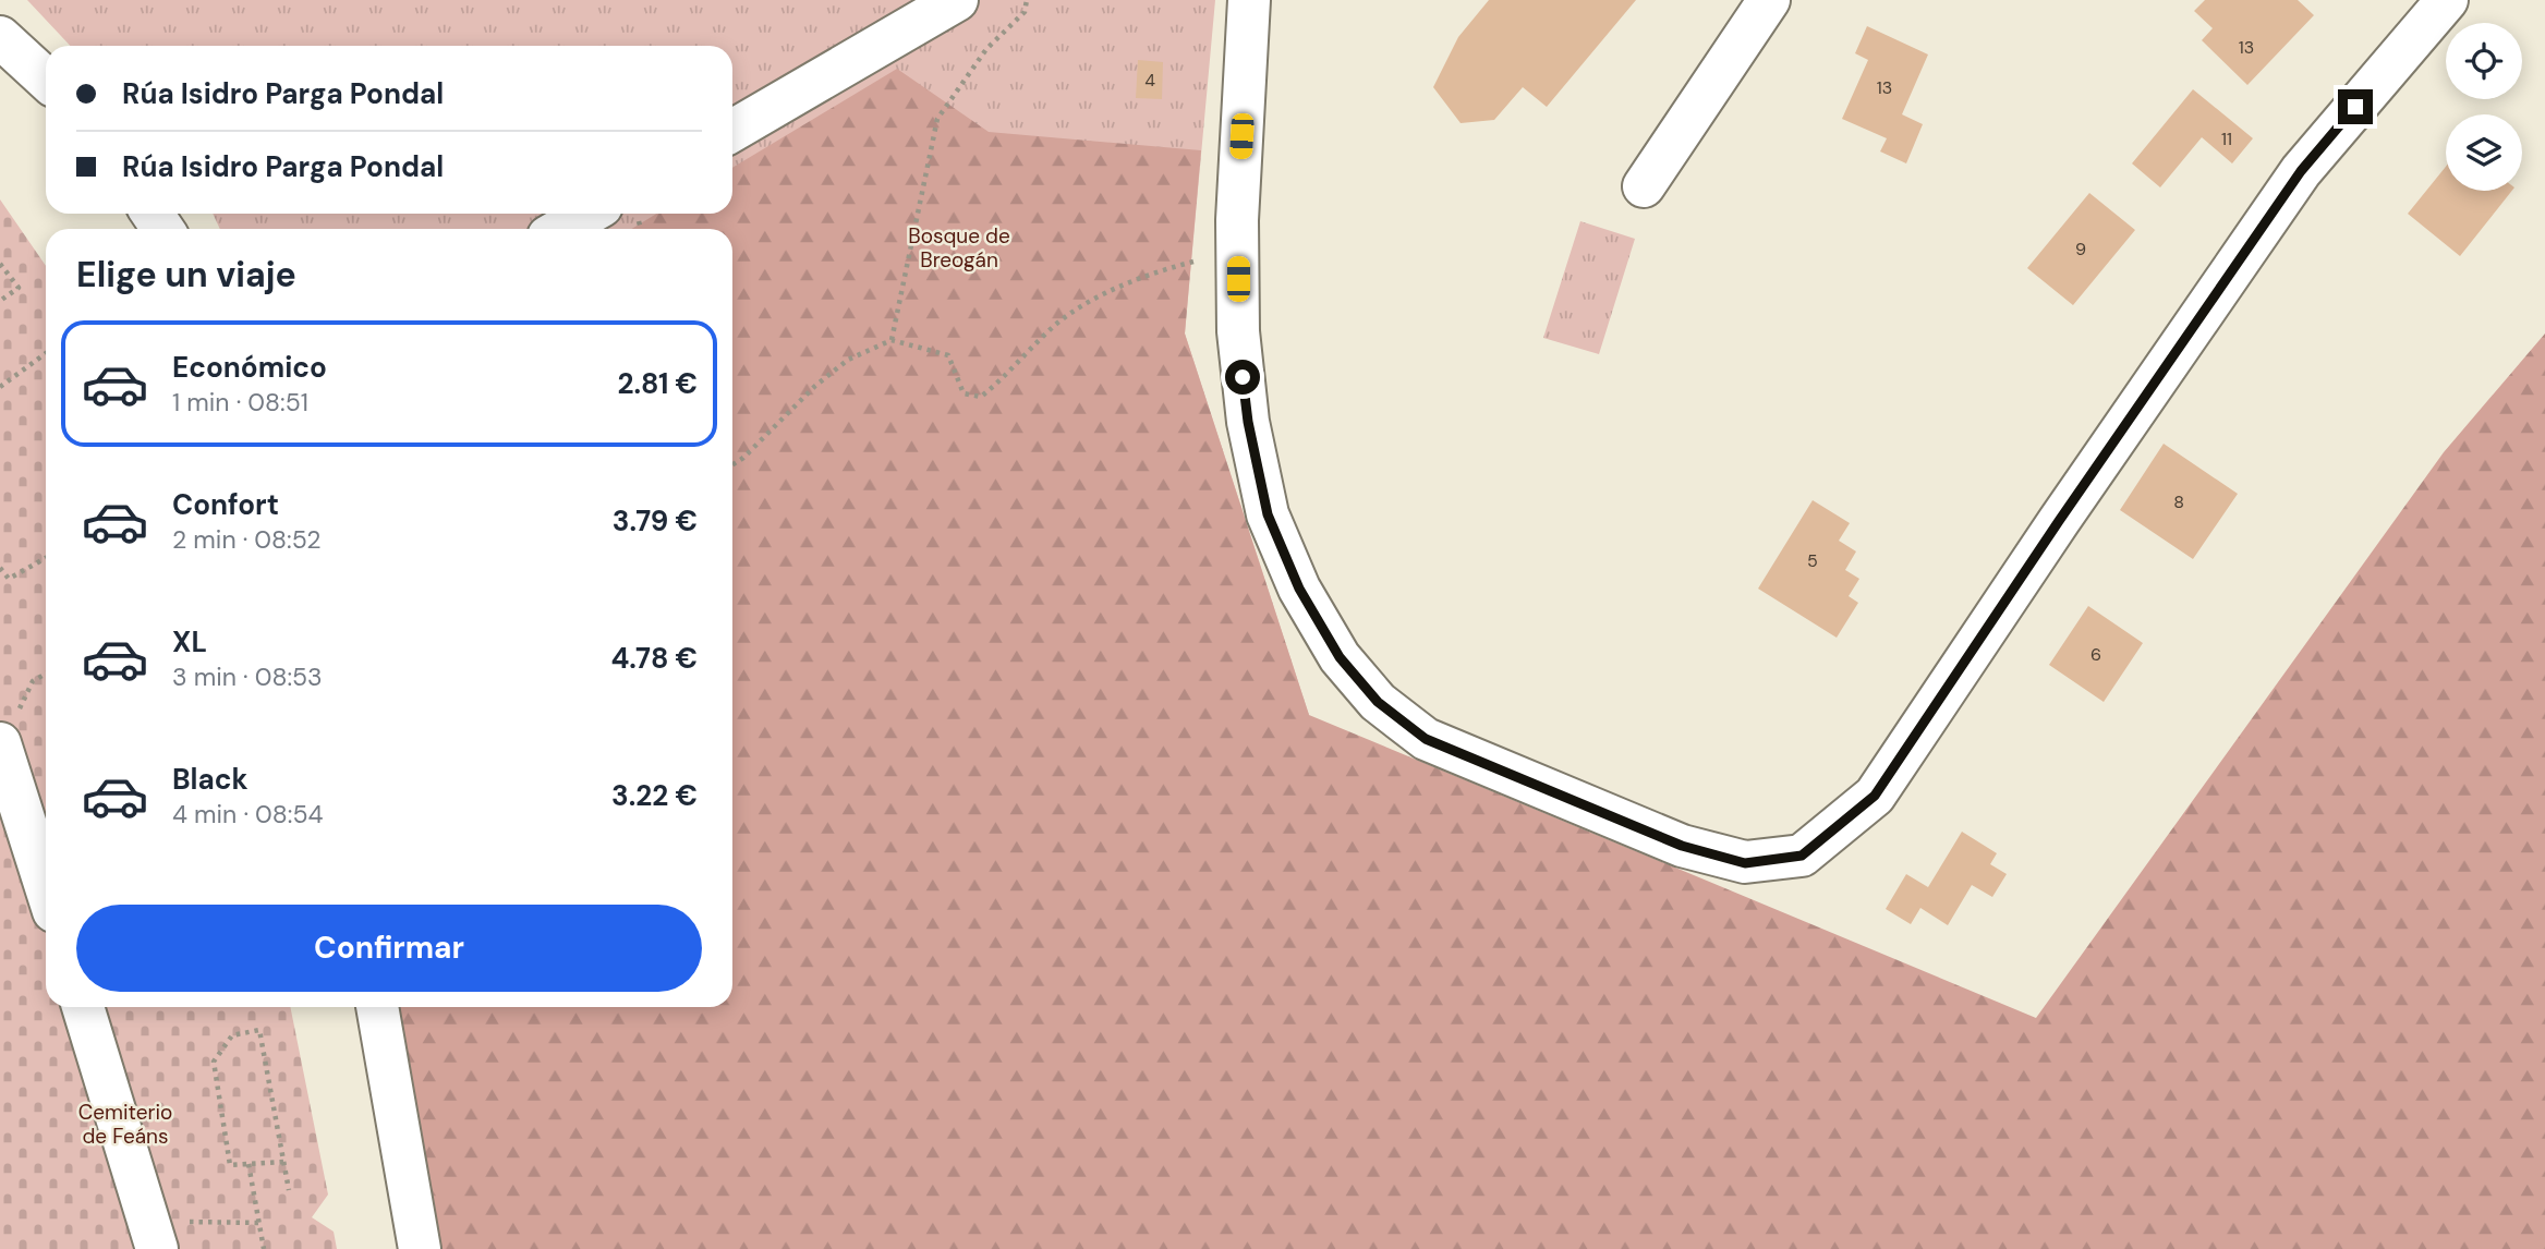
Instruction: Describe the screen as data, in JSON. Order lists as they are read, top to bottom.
{
  "parks": ["Bosque de Breogán", "Cemiterio de Feáns"],
  "house_numbers": [
    "13",
    "4",
    "13",
    "11",
    "9",
    "8",
    "5",
    "6"
  ],
  "page": {
    "banner": ["Rúa Isidro Parga Pondal", "Rúa Isidro Parga Pondal"],
    "heading": "Elige un viaje",
    "list": [
      {
        "name": "Económico",
        "note": "1 min · 08:51",
        "value": "2.81 €"
      },
      {
        "name": "Confort",
        "note": "2 min · 08:52",
        "value": "3.79 €"
      },
      {
        "name": "XL",
        "note": "3 min · 08:53",
        "value": "4.78 €"
      },
      {
        "name": "Black",
        "note": "4 min · 08:54",
        "value": "3.22 €"
      }
    ],
    "buttons": "Confirmar"
  }
}
